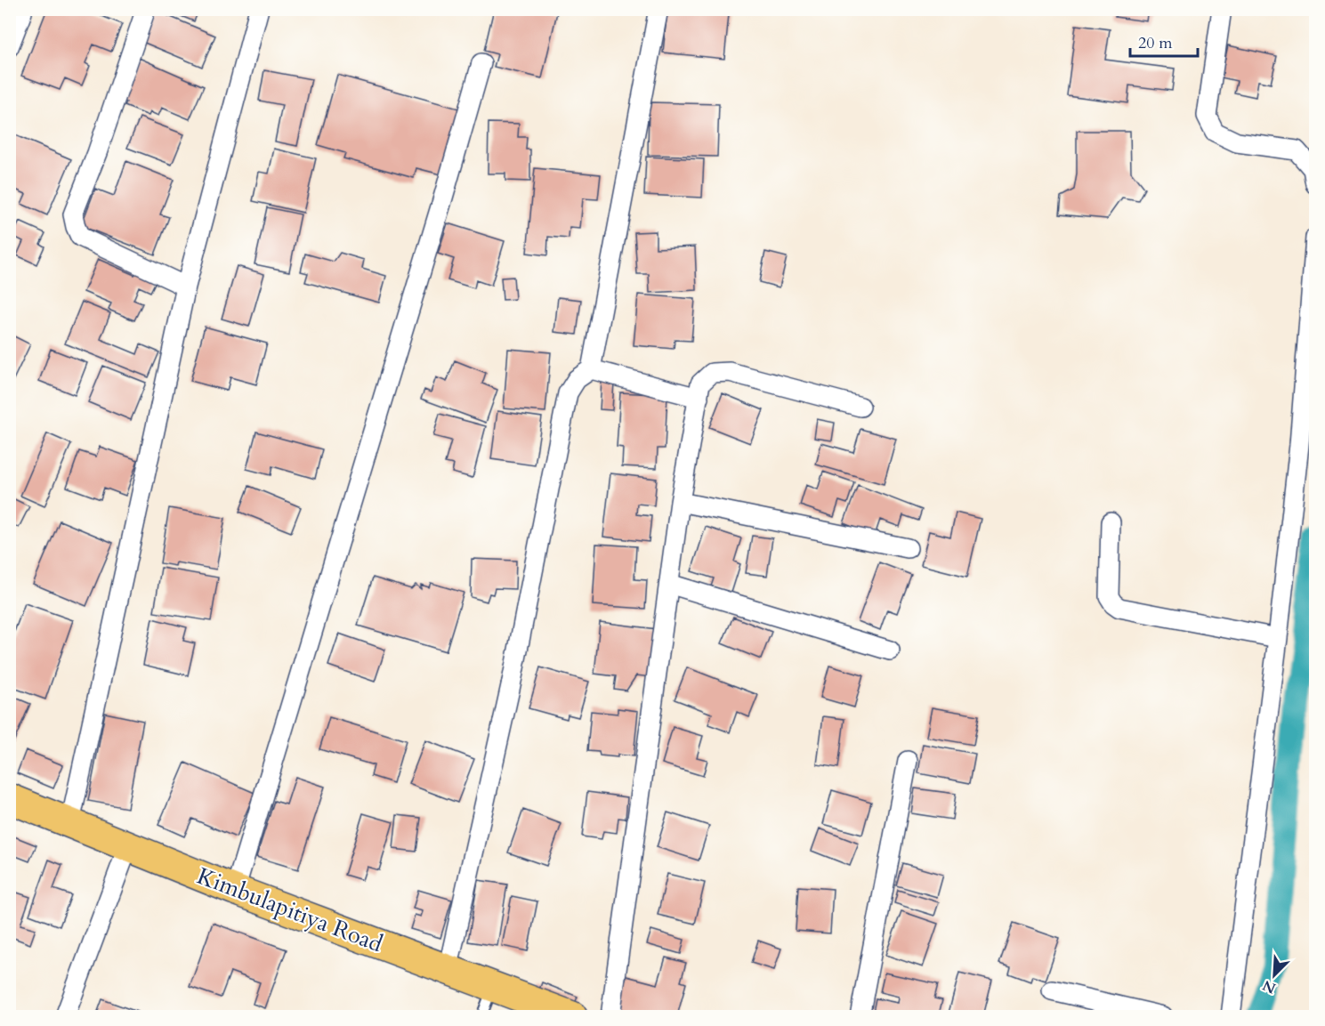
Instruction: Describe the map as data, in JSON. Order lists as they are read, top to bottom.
{
  "streets": {
    "main road": ["Kimbulapitiya Road"]
  },
  "scale_bar": "20 m",
  "north": "bottom left"
}
